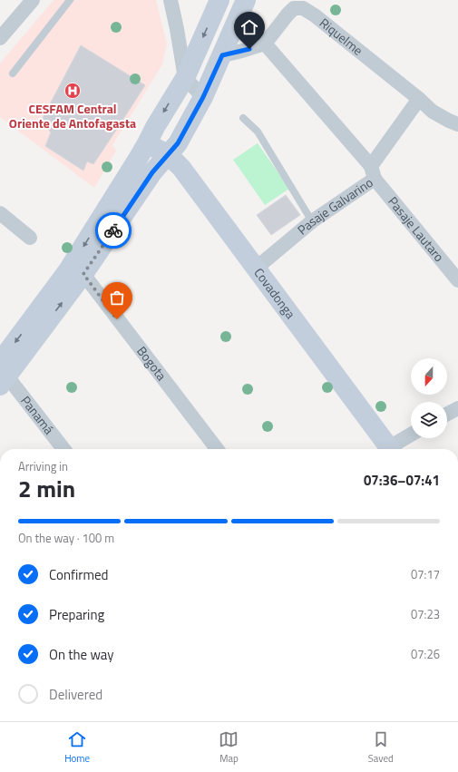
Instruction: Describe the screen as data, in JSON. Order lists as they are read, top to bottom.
{
  "streets": {
    "main road": ["Covadonga"],
    "street": [
      "Riquelme",
      "Pasaje Galvarino",
      "Pasaje Lautaro",
      "Bogota",
      "Panamá"
    ]
  },
  "crossings": [
    ["Riquelme", "Pasaje Galvarino"],
    ["Riquelme", "Pasaje Lautaro"],
    ["Pasaje Galvarino", "Pasaje Lautaro"],
    ["Pasaje Galvarino", "Covadonga"]
  ],
  "places": {
    "hospital": ["CESFAM Central Oriente de Antofagasta"]
  },
  "north": "bottom",
  "page": {
    "heading": ["2 min", "Arriving in", "07:36–07:41"],
    "bar": "On the way · 100 m",
    "list": [
      ["Confirmed", "07:17"],
      ["Preparing", "07:23"],
      ["On the way", "07:26"],
      "Delivered"
    ],
    "tabs": ["Home", "Map", "Saved"]
  }
}
